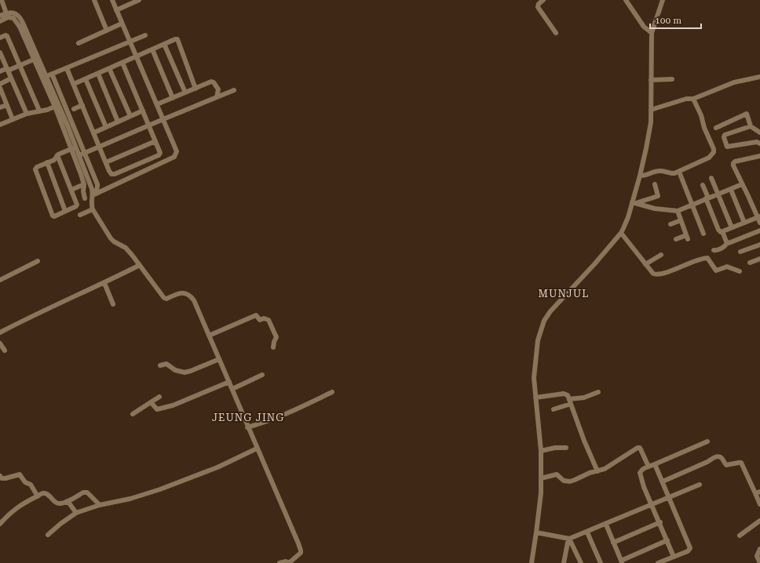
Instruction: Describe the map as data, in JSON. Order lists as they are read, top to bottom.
{
  "districts": ["MUNJUL", "JEUNG JING"],
  "scale_bar": "100 m"
}
